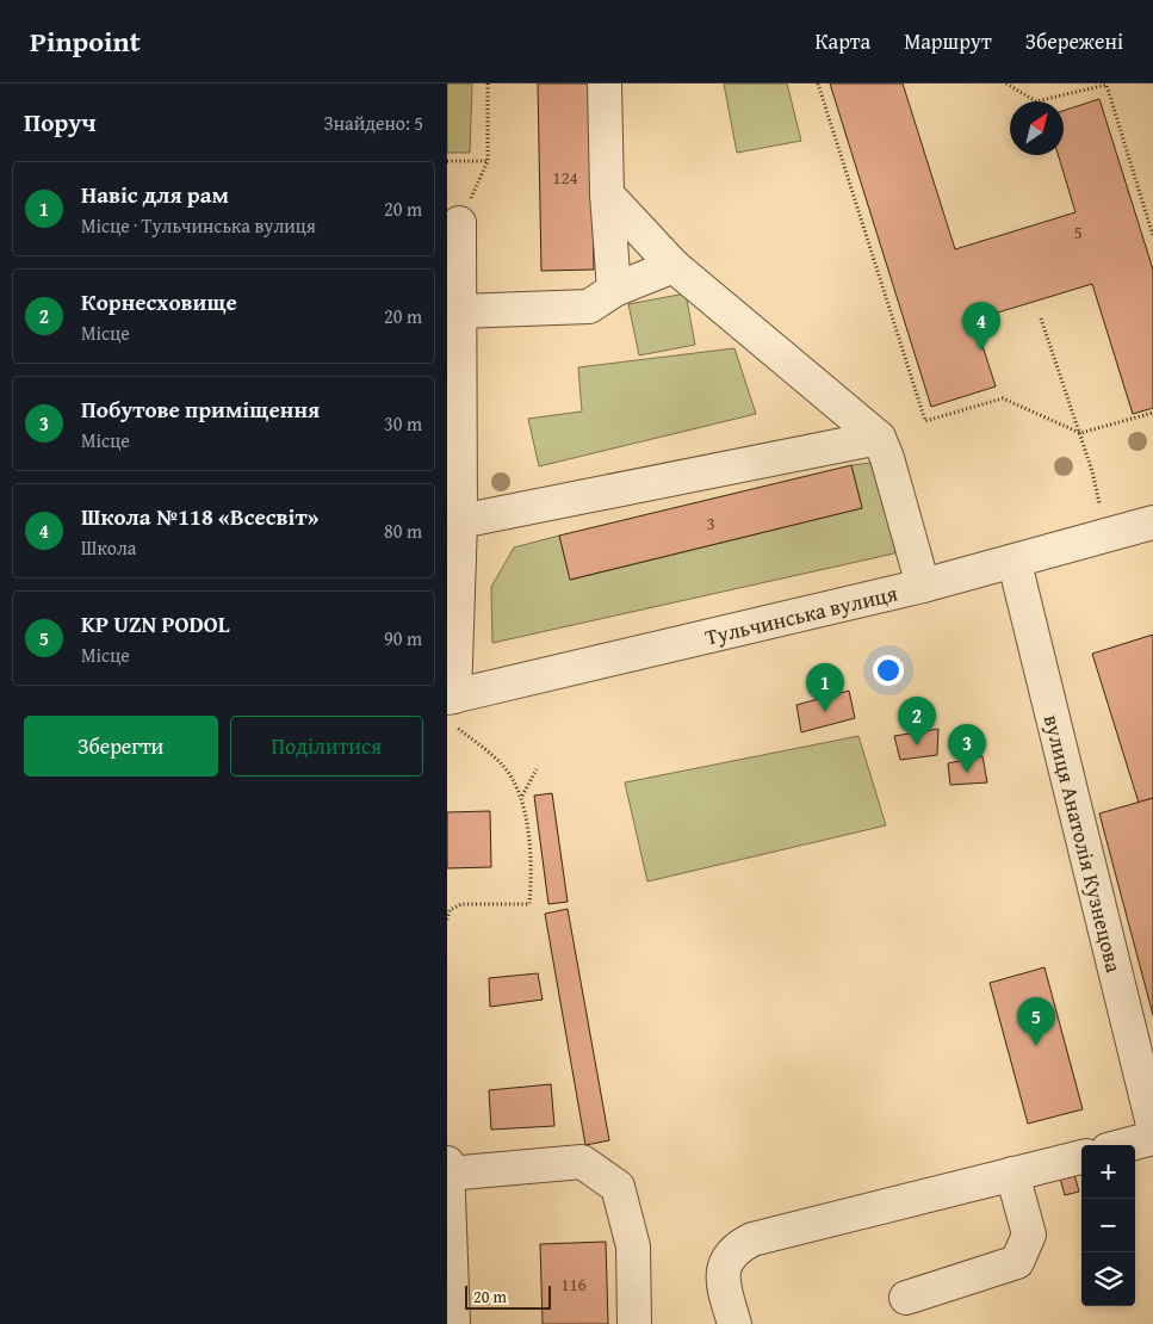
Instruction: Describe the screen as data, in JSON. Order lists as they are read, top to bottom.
{
  "streets": {
    "street": ["Тульчинська вулиця", "вулиця Анатолія Кузнецова"]
  },
  "crossings": [
    ["Тульчинська вулиця", "вулиця Анатолія Кузнецова"]
  ],
  "house_numbers": [
    "124",
    "5",
    "3",
    "116"
  ],
  "scale_bar": "20 m",
  "north": "top right",
  "page": {
    "header": "Pinpoint",
    "nav": ["Карта", "Маршрут", "Збережені"],
    "heading": ["Поруч", "Знайдено: 5"],
    "list": [
      {
        "mark": "1",
        "name": "Навіс для рам",
        "note": "Місце · Тульчинська вулиця",
        "value": "20 m"
      },
      {
        "mark": "2",
        "name": "Корнесховище",
        "note": "Місце",
        "value": "20 m"
      },
      {
        "mark": "3",
        "name": "Побутове приміщення",
        "note": "Місце",
        "value": "30 m"
      },
      {
        "mark": "4",
        "name": "Школа №118 «Всесвіт»",
        "note": "Школа",
        "value": "80 m"
      },
      {
        "mark": "5",
        "name": "KP UZN PODOL",
        "note": "Місце",
        "value": "90 m"
      }
    ],
    "pins": [
      "4",
      "1",
      "2",
      "3",
      "5"
    ],
    "buttons": ["Зберегти", "Поділитися"],
    "map_buttons": ["+", "−"],
    "scale": "20 m"
  }
}
